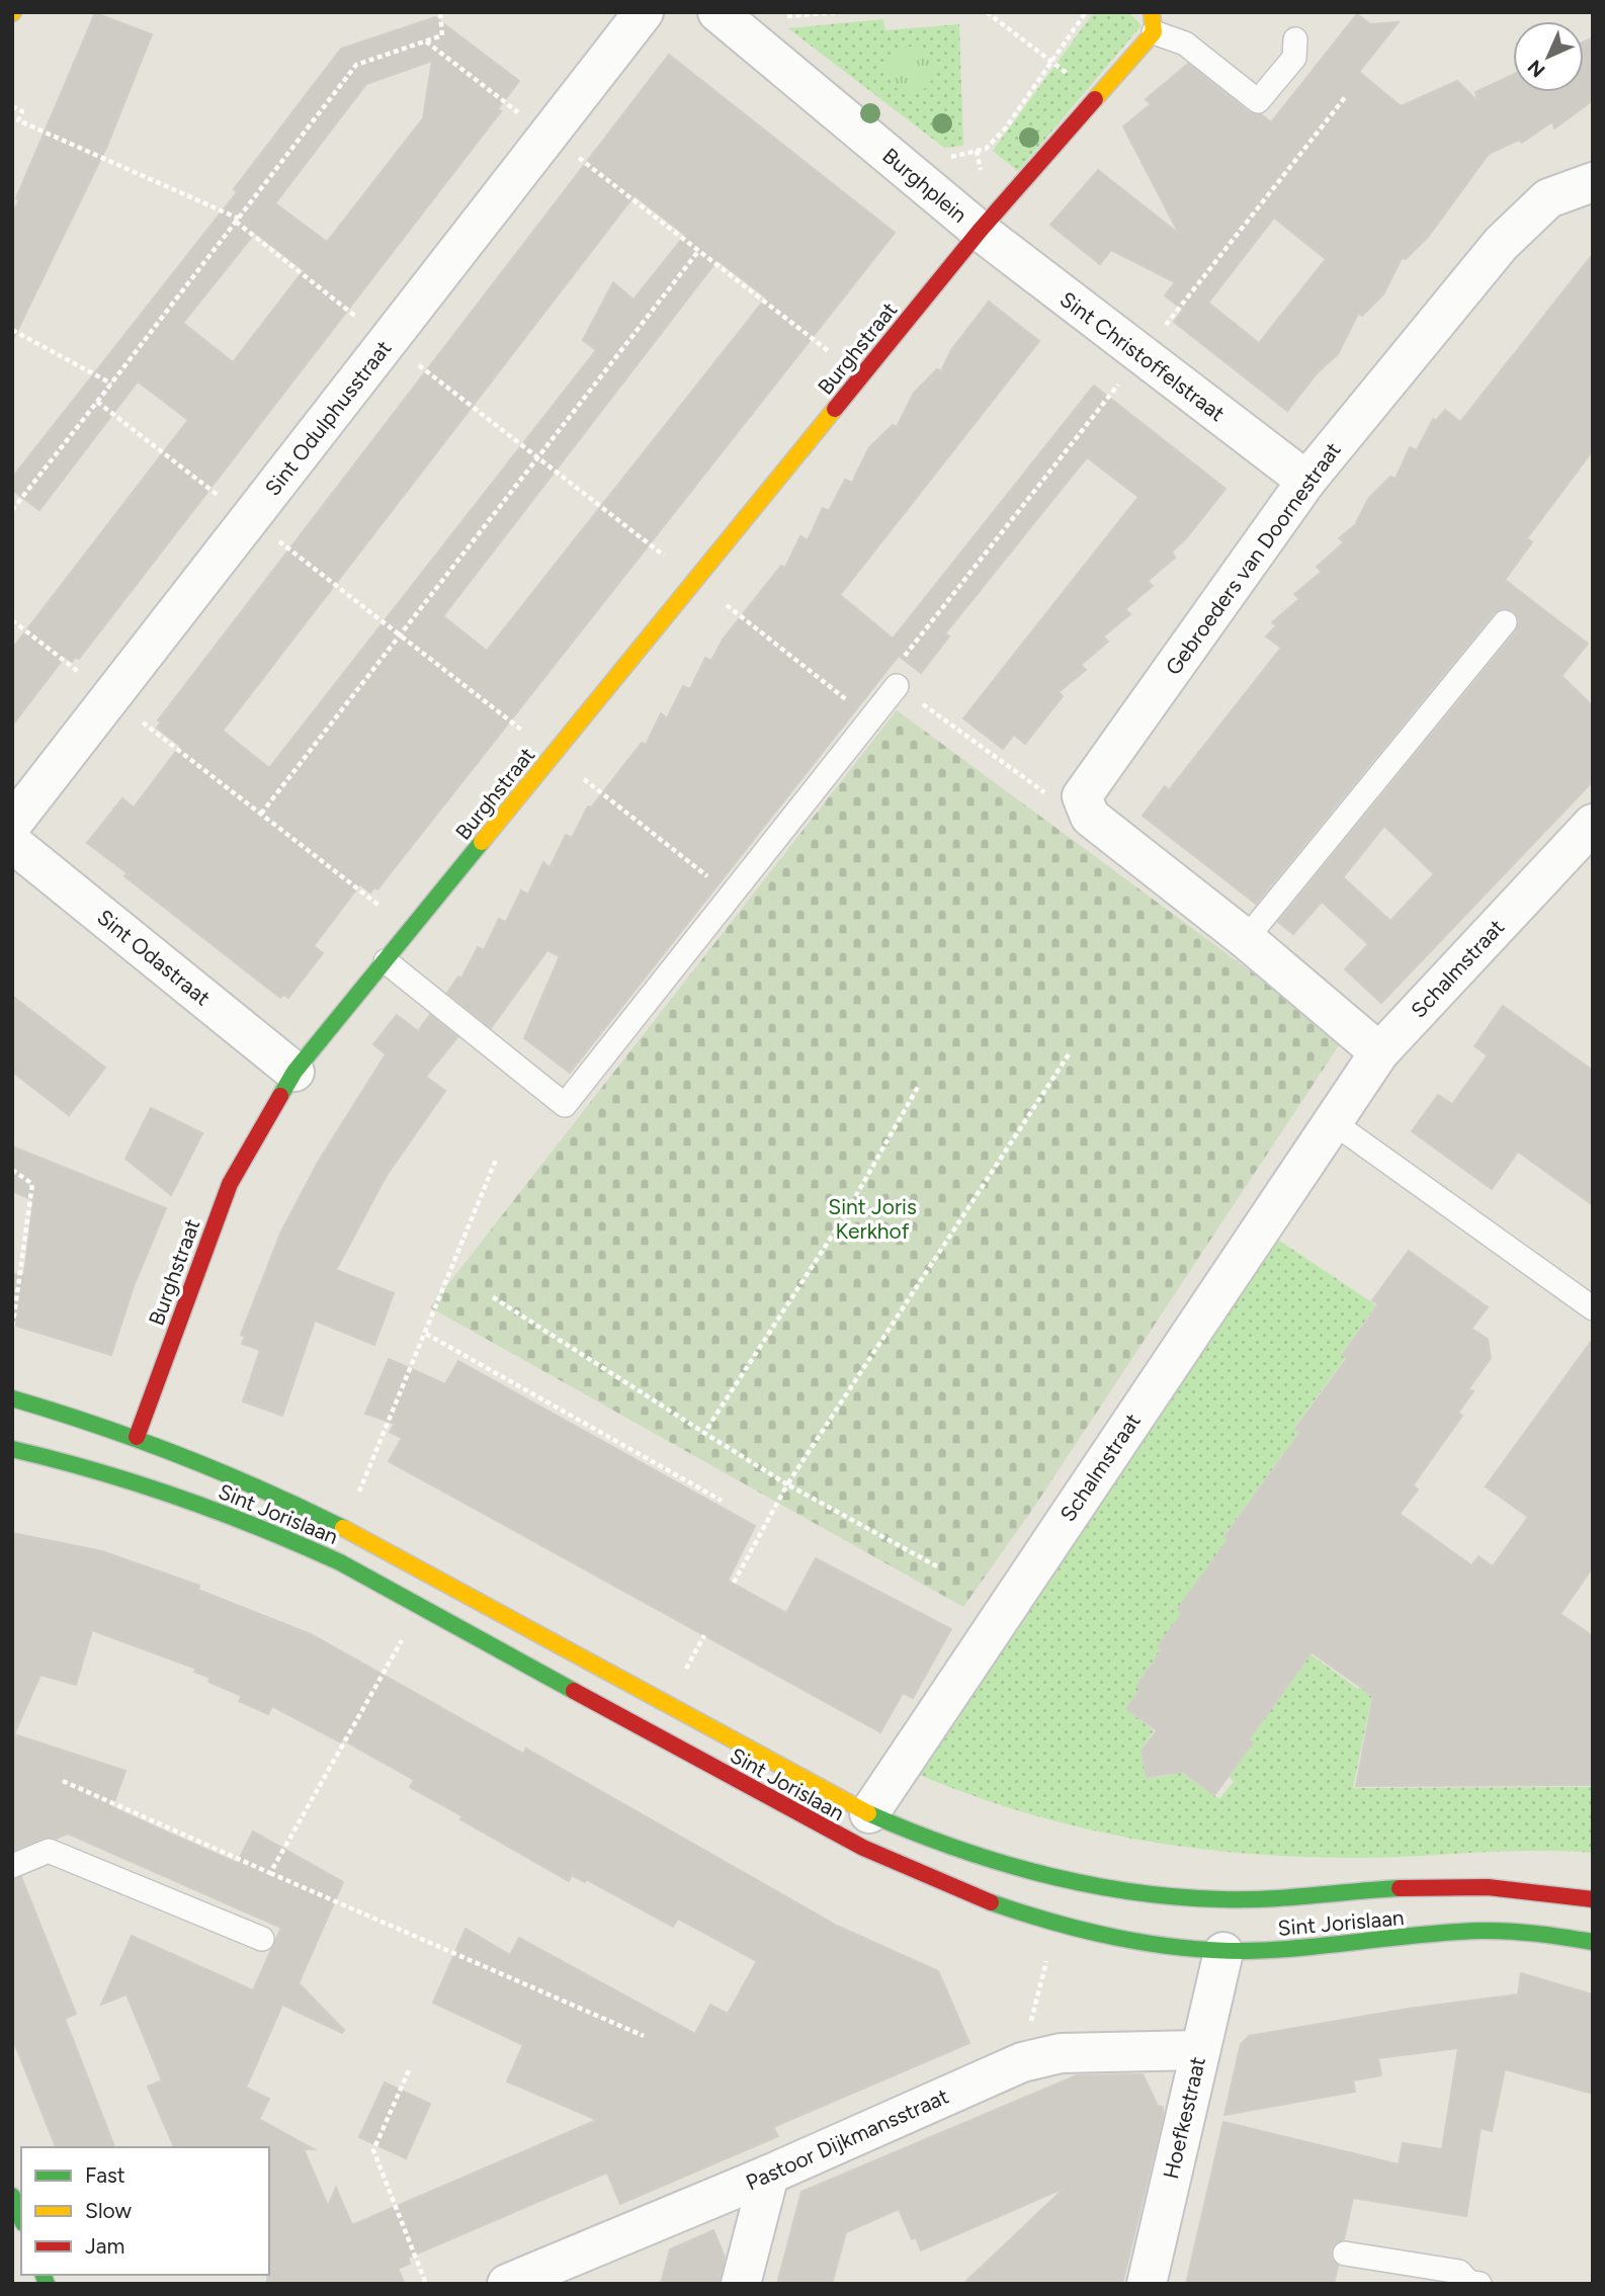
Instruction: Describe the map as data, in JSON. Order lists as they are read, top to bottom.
{
  "streets": {
    "main road": ["Burghplein", "Burghstraat", "Sint Jorislaan"],
    "street": [
      "Sint Christoffelstraat",
      "Sint Odulphusstraat",
      "Gebroeders van Doornestraat",
      "Sint Odastraat",
      "Schalmstraat",
      "Hoefkestraat",
      "Pastoor Dijkmansstraat"
    ]
  },
  "crossings": [
    ["Burghplein", "Burghstraat"],
    ["Burghplein", "Sint Christoffelstraat"],
    ["Burghstraat", "Sint Christoffelstraat"],
    ["Burghstraat", "Sint Odastraat"],
    ["Burghstraat", "Sint Jorislaan"],
    ["Sint Christoffelstraat", "Gebroeders van Doornestraat"],
    ["Schalmstraat", "Sint Jorislaan"],
    ["Sint Jorislaan", "Hoefkestraat"],
    ["Hoefkestraat", "Pastoor Dijkmansstraat"]
  ],
  "parks": ["Sint Joris Kerkhof"],
  "legend": ["Fast", "Slow", "Jam"],
  "north": "bottom left"
}
